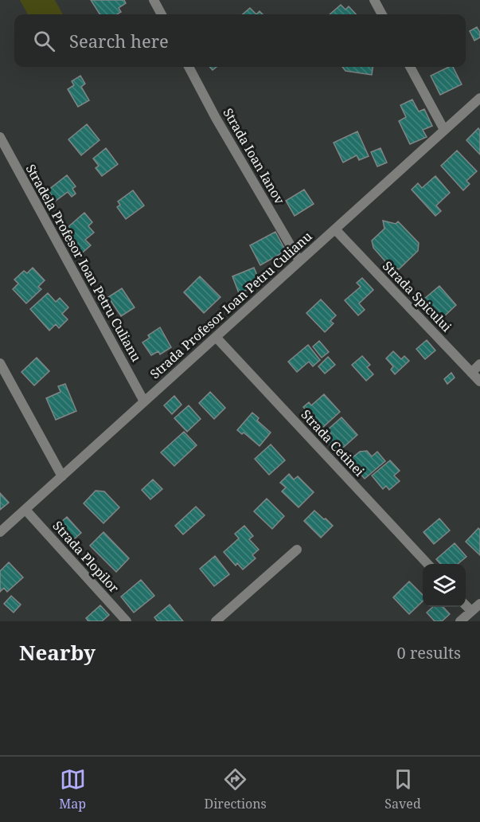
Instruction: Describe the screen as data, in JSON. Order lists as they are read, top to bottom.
{
  "streets": {
    "street": [
      "Strada Ioan Ianov",
      "Stradela Profesor Ioan Petru Culianu",
      "Strada Spicului",
      "Strada Profesor Ioan Petru Culianu",
      "Strada Cetinei",
      "Strada Plopilor"
    ]
  },
  "crossings": [
    ["Strada Ioan Ianov", "Strada Profesor Ioan Petru Culianu"],
    ["Stradela Profesor Ioan Petru Culianu", "Strada Profesor Ioan Petru Culianu"],
    ["Strada Spicului", "Strada Profesor Ioan Petru Culianu"],
    ["Strada Profesor Ioan Petru Culianu", "Strada Cetinei"],
    ["Strada Profesor Ioan Petru Culianu", "Strada Plopilor"]
  ],
  "page": {
    "search": "Search here",
    "heading": ["Nearby", "0 results"],
    "nav": ["Map", "Directions", "Saved"]
  }
}
